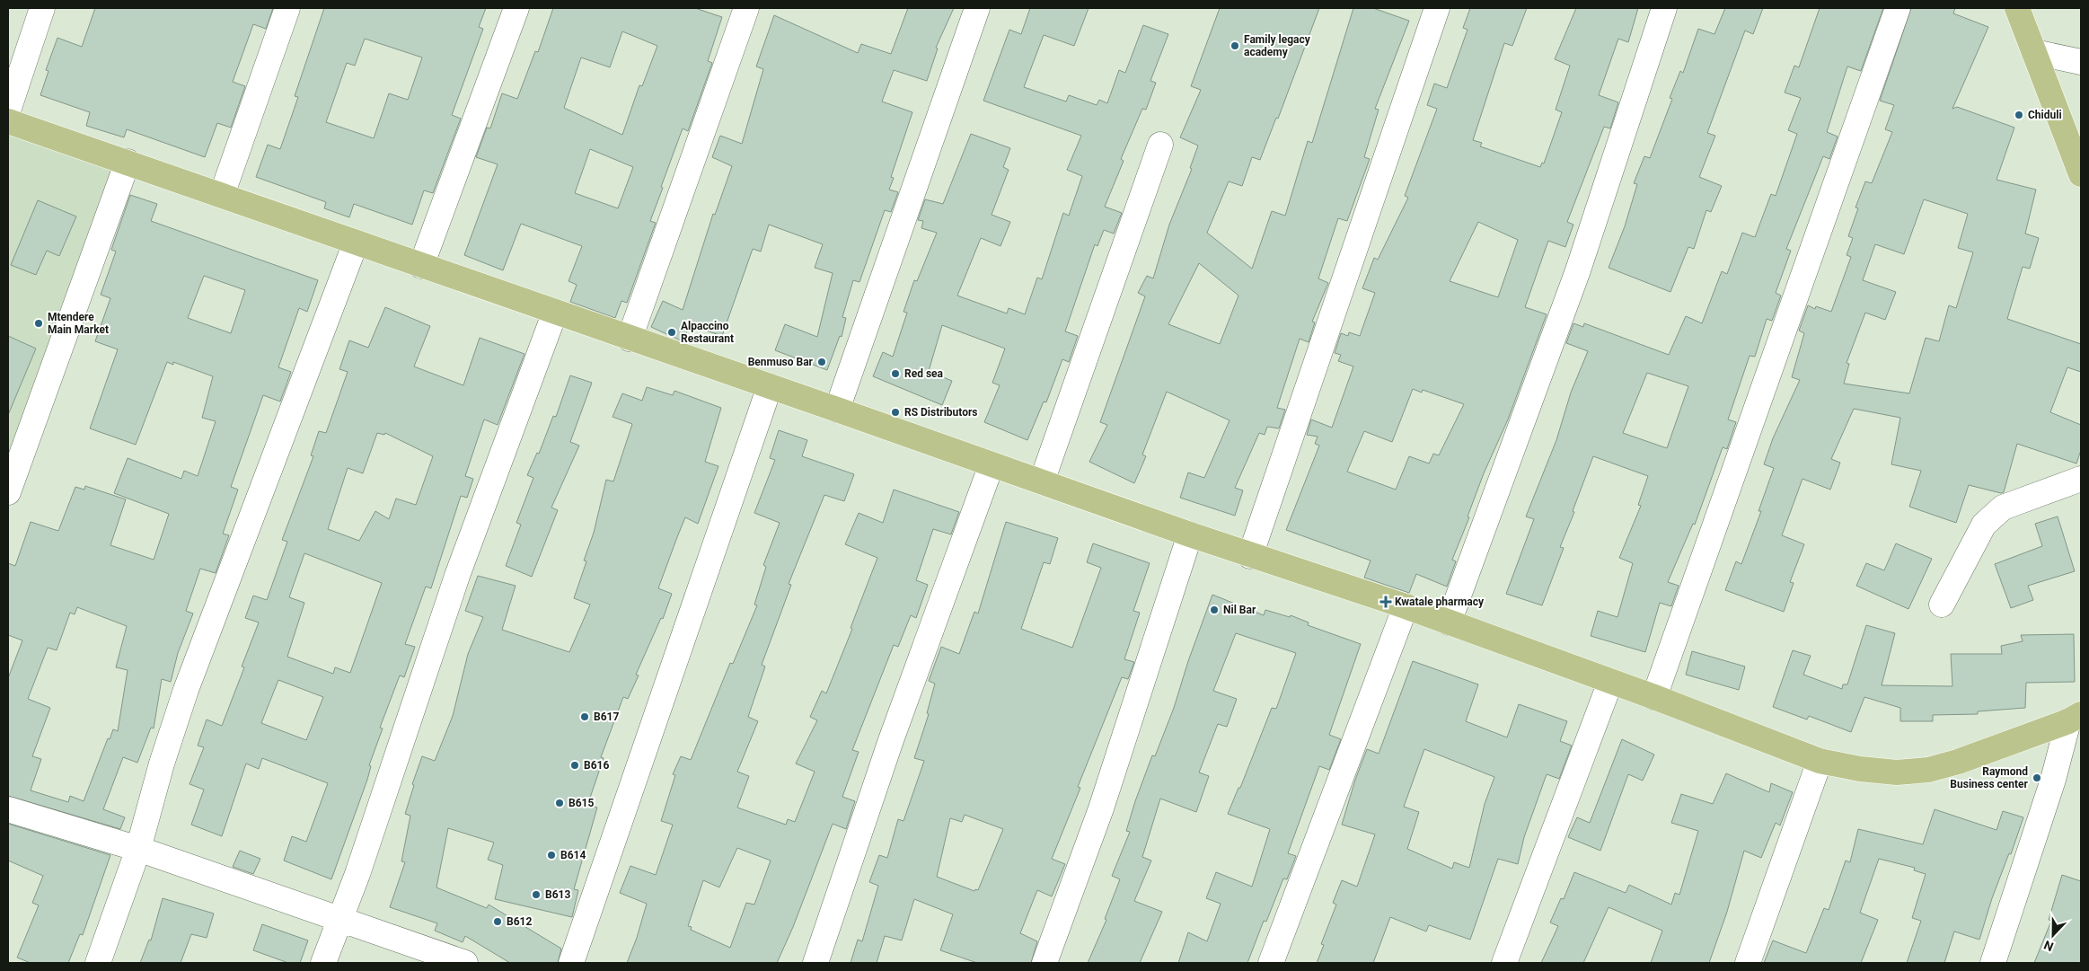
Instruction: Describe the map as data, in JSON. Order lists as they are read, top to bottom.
{
  "places": {
    "other": [
      "Family legacy academy",
      "Chiduli",
      "Mtendere Main Market",
      "Alpaccino Restaurant",
      "Benmuso Bar",
      "Red sea",
      "RS Distributors",
      "Nil Bar",
      "B617",
      "B616",
      "Raymond Business center",
      "B615",
      "B614",
      "B613",
      "B612"
    ],
    "health": ["Kwatale pharmacy"]
  },
  "north": "bottom"
}
